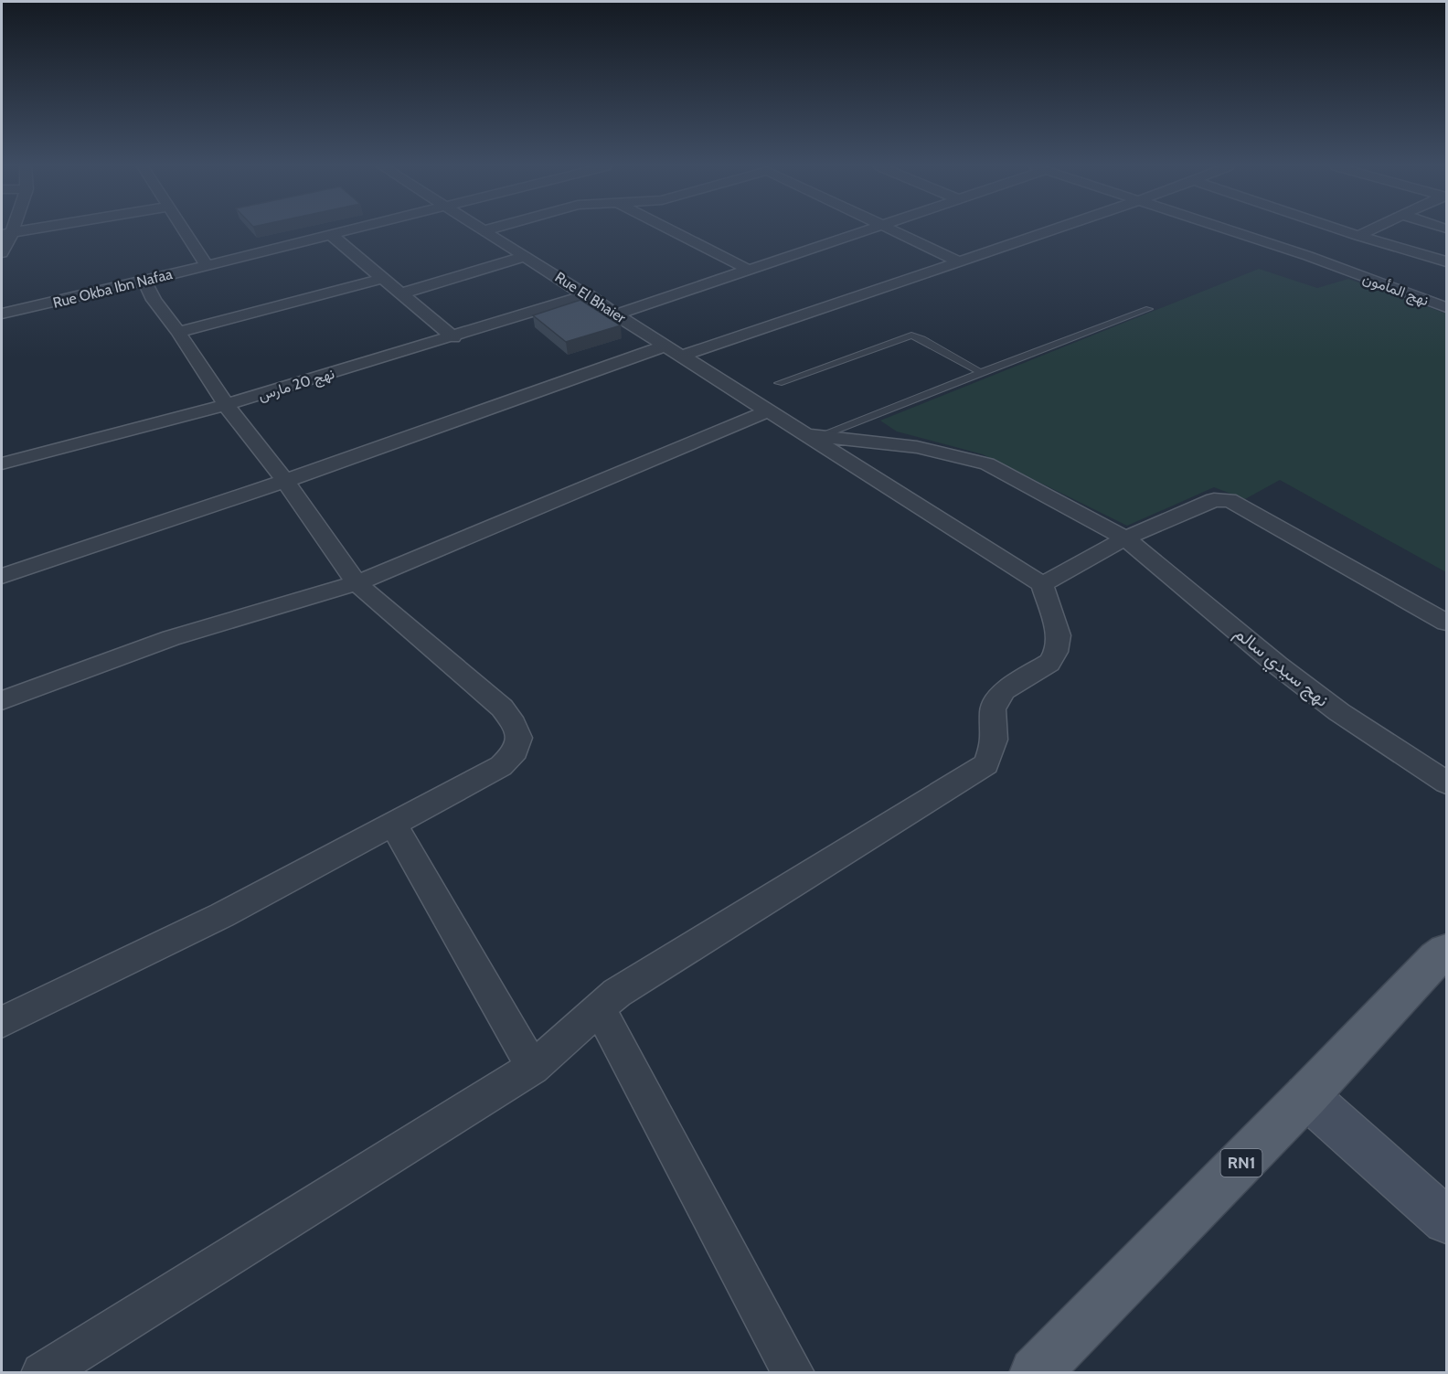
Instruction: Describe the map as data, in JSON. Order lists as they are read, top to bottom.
{
  "streets": {
    "main road": ["RN1"],
    "street": [
      "Rue Okba Ibn Nafaa",
      "نهج المأمون",
      "Rue El Bhaier",
      "نهج 20 مارس",
      "نهج سيدي سالم"
    ]
  },
  "crossings": [
    ["Rue El Bhaier", "نهج 20 مارس"],
    ["Rue El Bhaier", "نهج سيدي سالم"]
  ]
}
